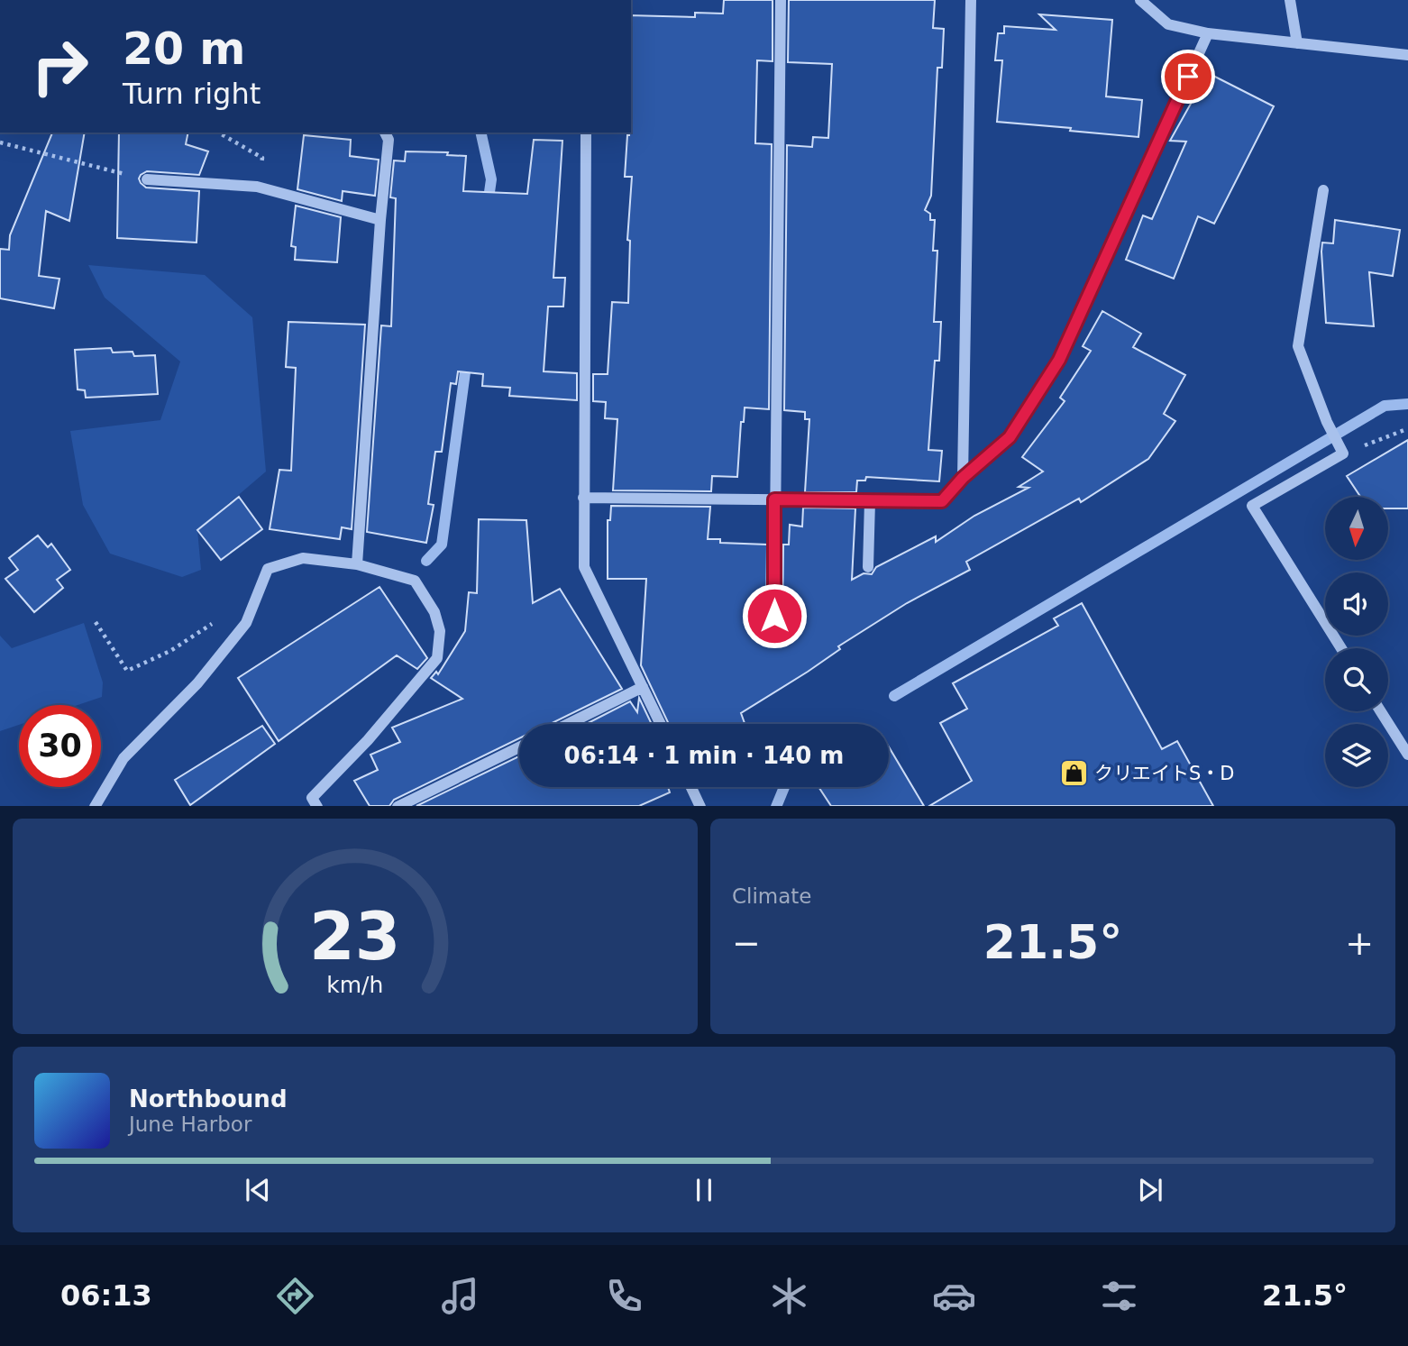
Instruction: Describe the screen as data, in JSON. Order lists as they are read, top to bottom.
{
  "places": {
    "shop": ["クリエイトS・D"]
  },
  "north": "bottom",
  "page": {
    "turn": ["20 m", "Turn right"],
    "limit": "30",
    "trip": "06:14 · 1 min · 140 m",
    "tile": "Climate",
    "heat": ["−", "21.5°", "+"],
    "song": ["Northbound", "June Harbor"],
    "tabs": ["06:13", "21.5°"],
    "gauge": ["23", "km/h"]
  }
}
